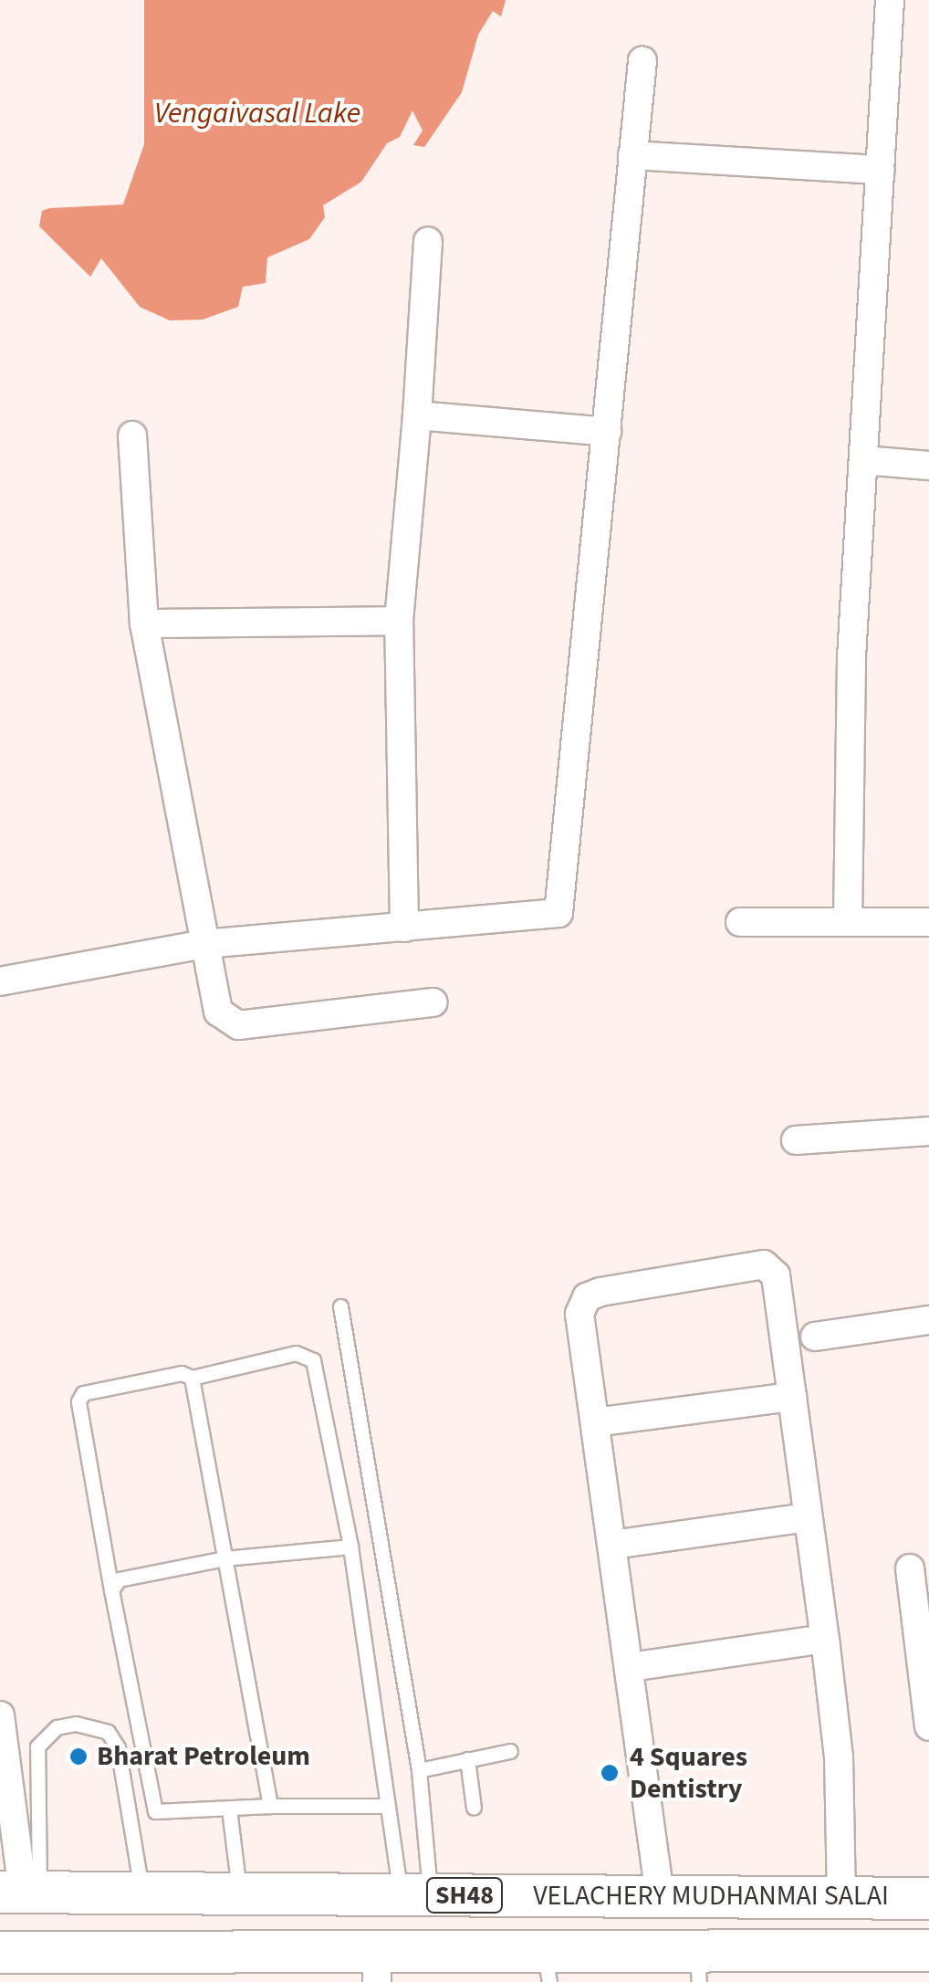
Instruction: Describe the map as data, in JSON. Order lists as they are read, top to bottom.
{
  "streets": {
    "main road": ["SH48", "VELACHERY MUDHANMAI SALAI"]
  },
  "water": ["Vengaivasal Lake"],
  "places": ["Bharat Petroleum", "4 Squares Dentistry"]
}
